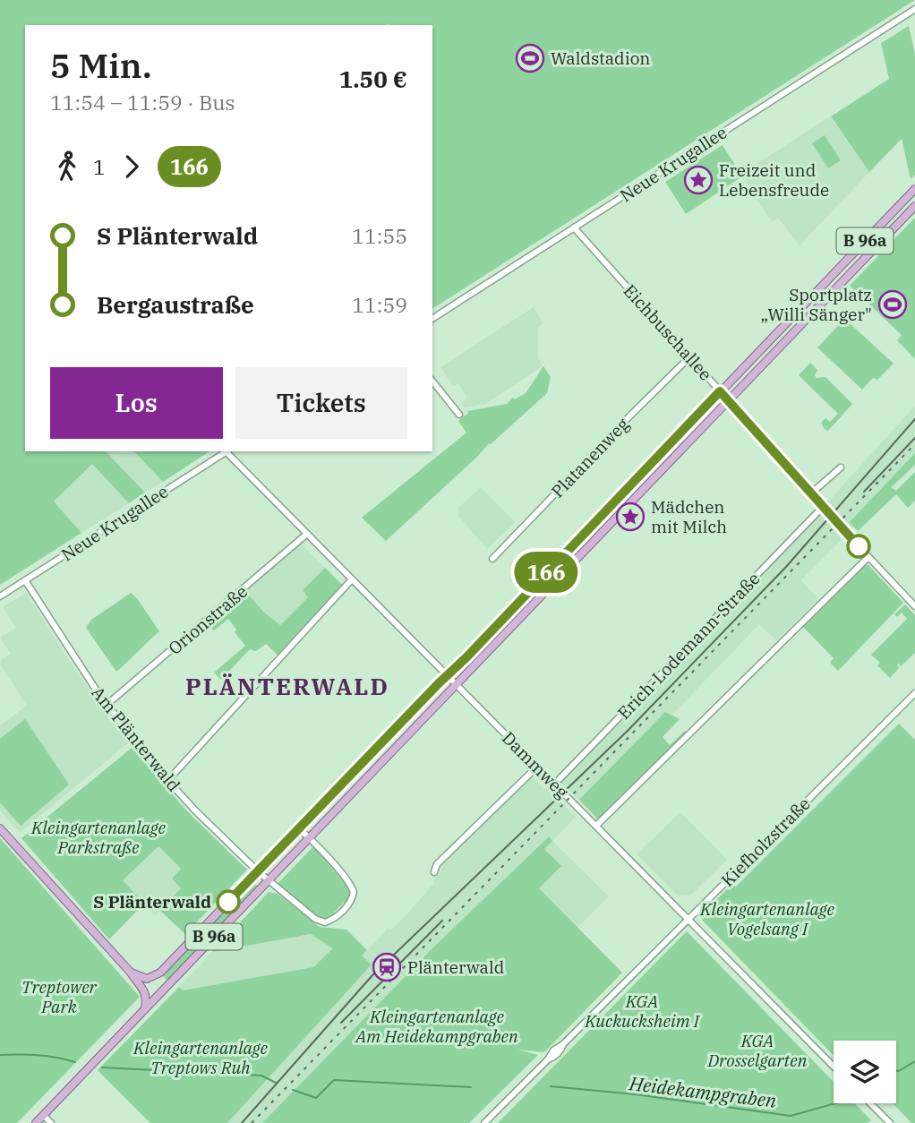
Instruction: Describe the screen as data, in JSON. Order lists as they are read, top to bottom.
{
  "streets": {
    "main road": ["B 96a"],
    "street": [
      "Neue Krugallee",
      "Eichbuschallee",
      "Platanenweg",
      "Orionstraße",
      "Erich-Lodemann-Straße",
      "Am Plänterwald",
      "Dammweg",
      "Kiefholzstraße"
    ]
  },
  "crossings": [
    ["Neue Krugallee", "Eichbuschallee"],
    ["Neue Krugallee", "Am Plänterwald"],
    ["B 96a", "Eichbuschallee"],
    ["B 96a", "Am Plänterwald"],
    ["B 96a", "Dammweg"],
    ["Eichbuschallee", "Platanenweg"],
    ["Eichbuschallee", "Erich-Lodemann-Straße"],
    ["Orionstraße", "Am Plänterwald"],
    ["Orionstraße", "Dammweg"],
    ["Erich-Lodemann-Straße", "Dammweg"],
    ["Dammweg", "Kiefholzstraße"]
  ],
  "districts": ["PLÄNTERWALD"],
  "water": ["Heidekampgraben"],
  "parks": [
    "Kleingartenanlage Parkstraße",
    "Kleingartenanlage Vogelsang I",
    "Treptower Park",
    "KGA Kuckucksheim I",
    "Kleingartenanlage Am Heidekampgraben",
    "KGA Drosselgarten",
    "Kleingartenanlage Treptows Ruh"
  ],
  "places": {
    "sports": ["Waldstadion", "Sportplatz „Willi Sänger\""],
    "place": ["Freizeit und Lebensfreude", "Mädchen mit Milch"],
    "other": ["S Plänterwald"],
    "station": ["Plänterwald"]
  },
  "lines": ["bus line 166"],
  "page": {
    "on_map": "166",
    "heading": ["5 Min.", "11:54 – 11:59 · Bus", "1.50 €"],
    "legs": ["1", "166"],
    "list": [
      {
        "name": "S Plänterwald",
        "value": "11:55"
      },
      {
        "name": "Bergaustraße",
        "value": "11:59"
      }
    ],
    "buttons": ["Los", "Tickets"]
  }
}
